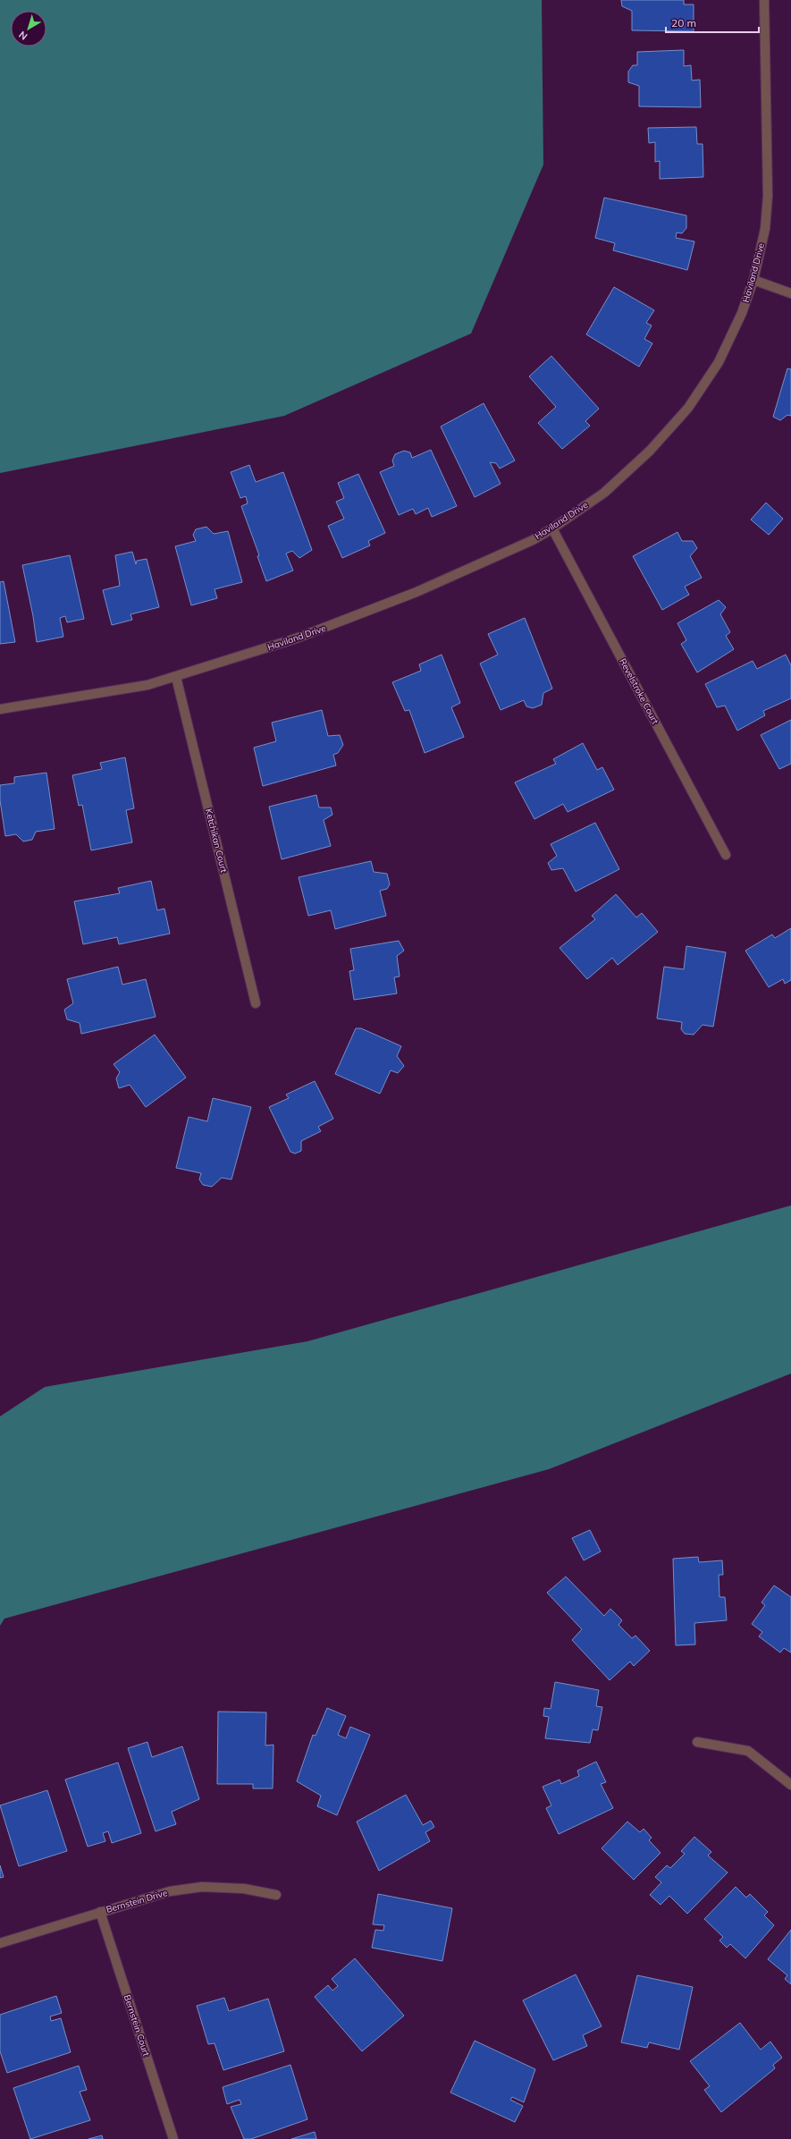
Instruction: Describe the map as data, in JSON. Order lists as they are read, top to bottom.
{
  "streets": {
    "street": [
      "Haviland Drive",
      "Revelstroke Court",
      "Ketchikan Court",
      "Bernstein Drive",
      "Bernstein Court"
    ]
  },
  "crossings": [
    ["Haviland Drive", "Revelstroke Court"],
    ["Haviland Drive", "Ketchikan Court"],
    ["Bernstein Drive", "Bernstein Court"]
  ],
  "scale_bar": "20 m",
  "north": "bottom left"
}
